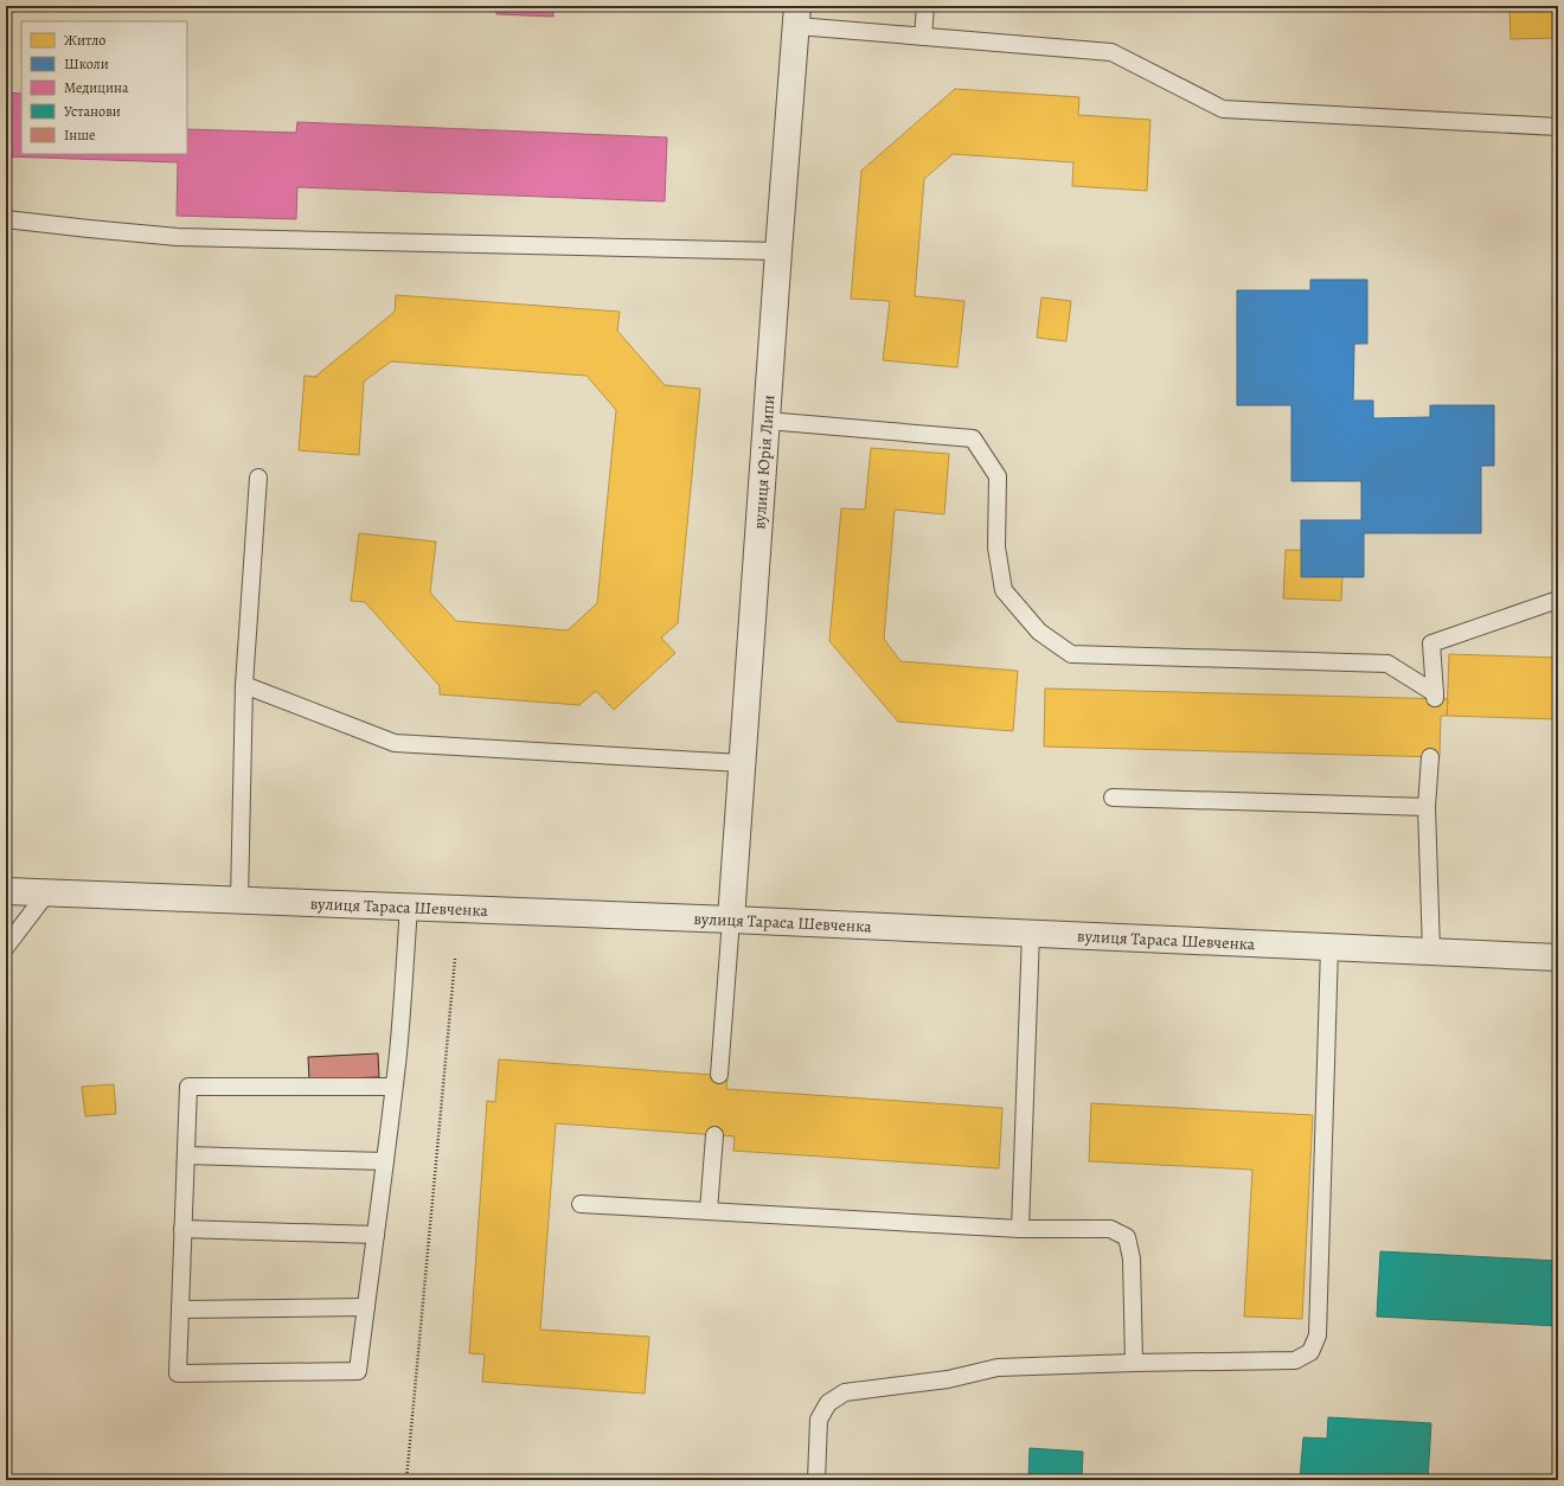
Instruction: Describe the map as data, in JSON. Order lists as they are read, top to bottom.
{
  "streets": {
    "street": ["вулиця Юрія Липи", "вулиця Тараса Шевченка"]
  },
  "crossings": [
    ["вулиця Юрія Липи", "вулиця Тараса Шевченка"]
  ],
  "legend": [
    "Житло",
    "Школи",
    "Медицина",
    "Установи",
    "Інше"
  ]
}
